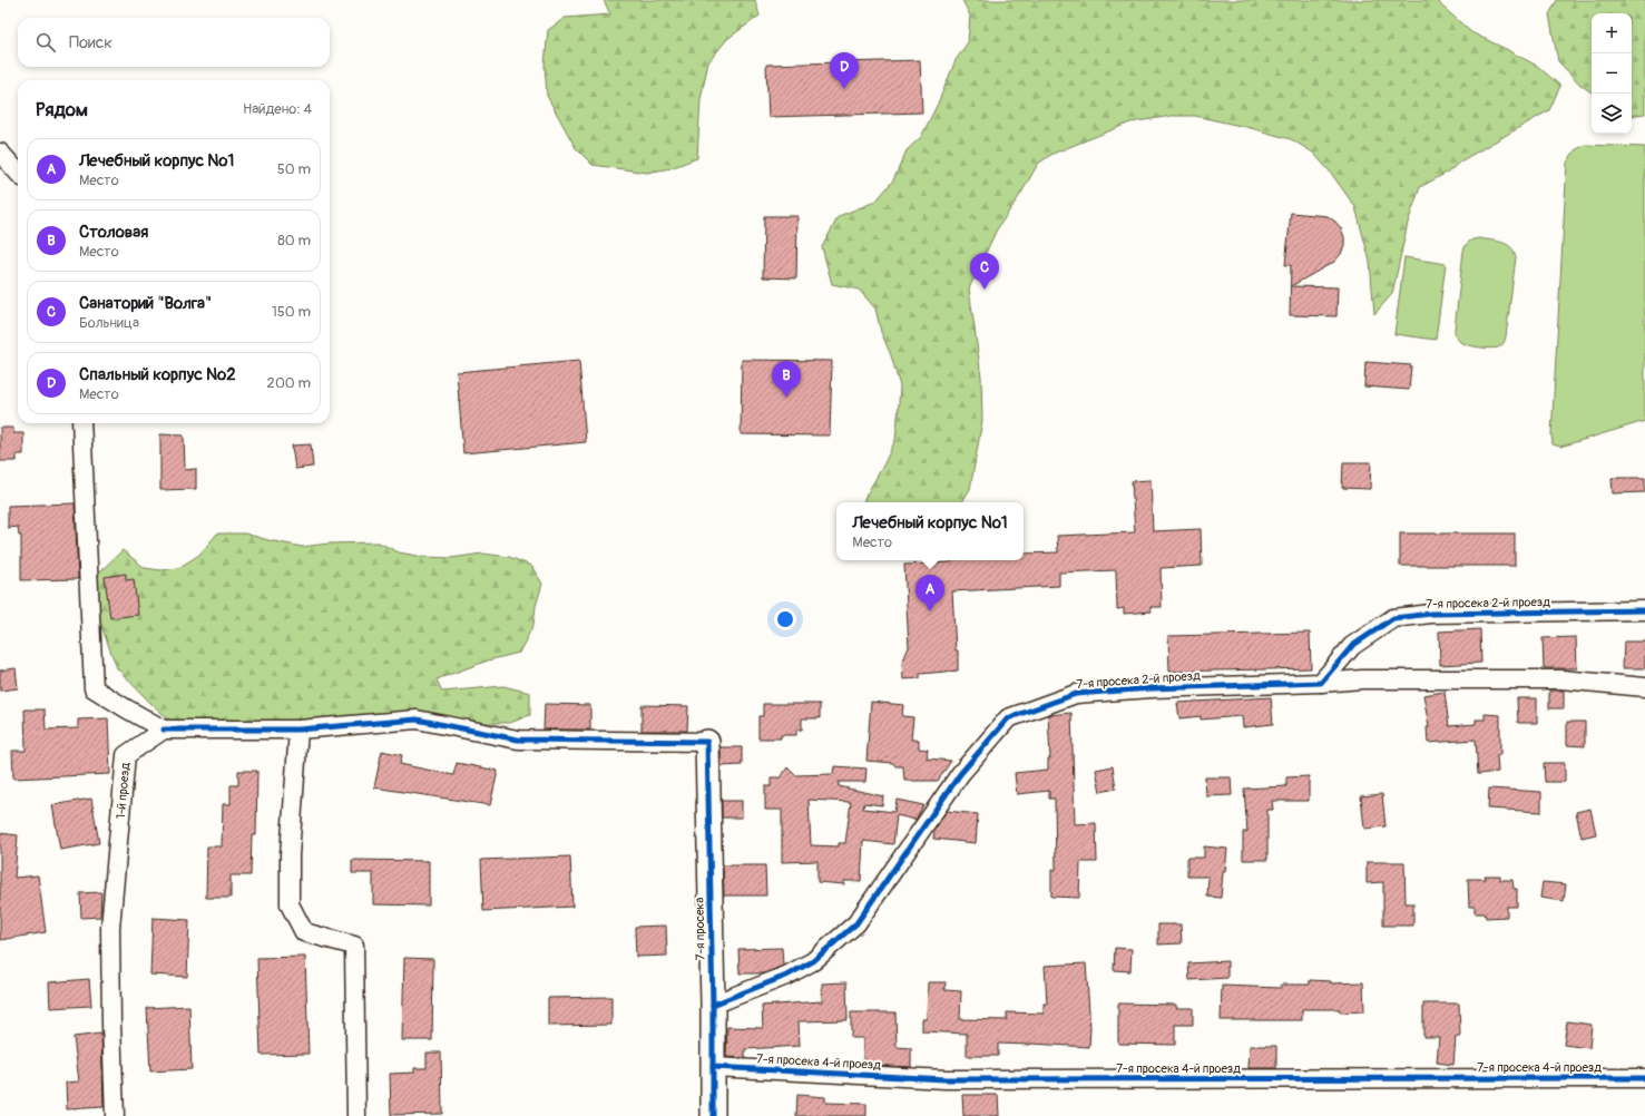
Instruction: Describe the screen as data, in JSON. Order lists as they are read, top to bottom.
{
  "streets": {
    "street": [
      "7-я просека 2-й проезд",
      "1-й проезд",
      "7-я просека",
      "7-я просека 4-й проезд"
    ]
  },
  "crossings": [
    ["7-я просека 2-й проезд", "7-я просека"],
    ["7-я просека", "7-я просека 4-й проезд"]
  ],
  "page": {
    "map_buttons": ["+", "−"],
    "search": "Поиск",
    "pins": [
      "D",
      "C",
      "B",
      "A"
    ],
    "heading": ["Рядом", "Найдено: 4"],
    "list": [
      {
        "mark": "A",
        "name": "Лечебный корпус №1",
        "note": "Место",
        "value": "50 m"
      },
      {
        "mark": "B",
        "name": "Столовая",
        "note": "Место",
        "value": "80 m"
      },
      {
        "mark": "C",
        "name": "Санаторий \"Волга\"",
        "note": "Больница",
        "value": "150 m"
      },
      {
        "mark": "D",
        "name": "Спальный корпус №2",
        "note": "Место",
        "value": "200 m"
      }
    ],
    "popup": ["Лечебный корпус №1", "Место"]
  }
}
